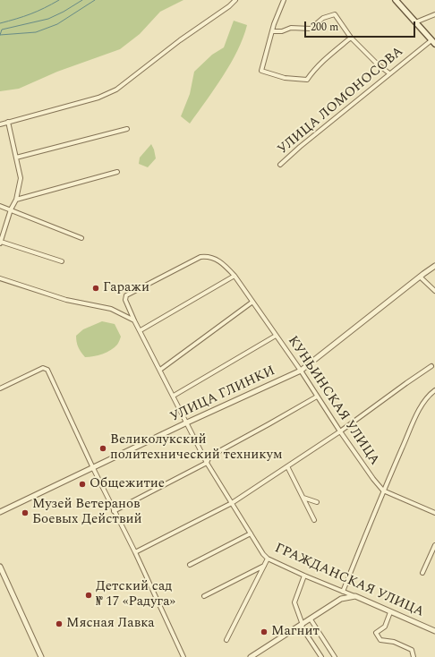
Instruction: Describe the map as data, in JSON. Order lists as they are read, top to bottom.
{
  "streets": {
    "street": [
      "УЛИЦА ЛОМОНОСОВА",
      "УЛИЦА ГЛИНКИ",
      "КУНЬИНСКАЯ УЛИЦА",
      "ГРАЖДАНСКАЯ УЛИЦА"
    ]
  },
  "crossings": [
    ["УЛИЦА ГЛИНКИ", "КУНЬИНСКАЯ УЛИЦА"],
    ["УЛИЦА ГЛИНКИ", "ГРАЖДАНСКАЯ УЛИЦА"],
    ["КУНЬИНСКАЯ УЛИЦА", "ГРАЖДАНСКАЯ УЛИЦА"]
  ],
  "places": [
    "Гаражи",
    "Великолукский политехнический техникум",
    "Общежитие",
    "Музей Ветеранов Боевых Действий",
    "Детский сад № 17 «Радуга»",
    "Мясная Лавка",
    "Магнит"
  ],
  "scale_bar": "200 m"
}
